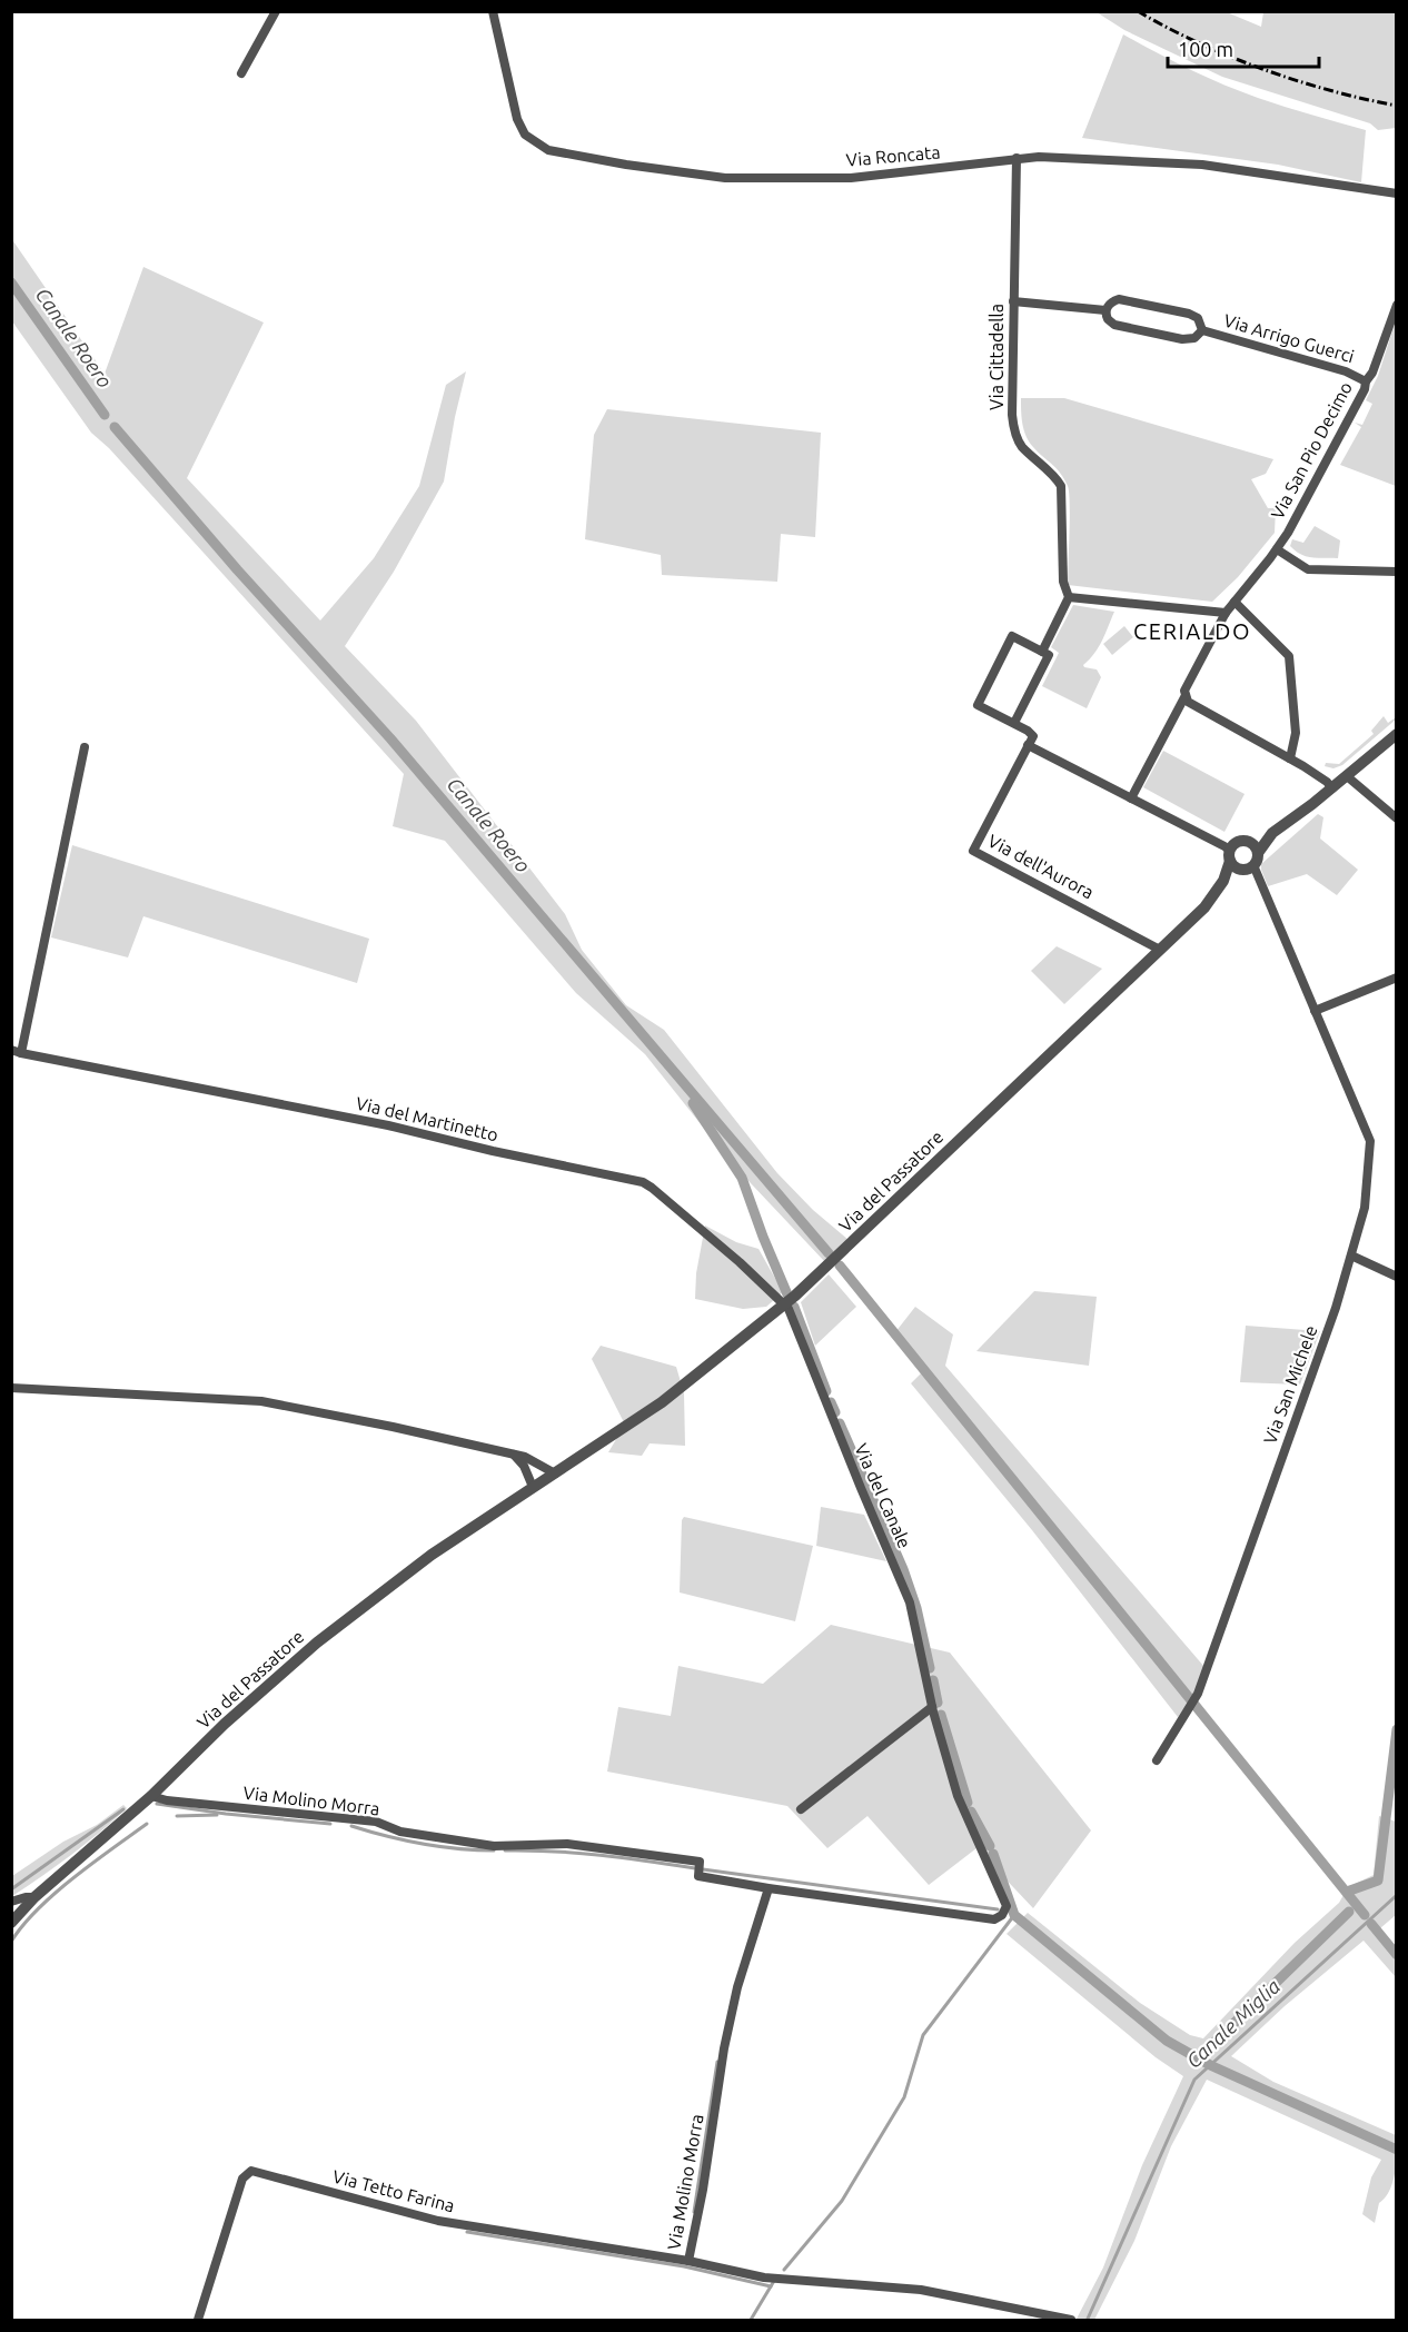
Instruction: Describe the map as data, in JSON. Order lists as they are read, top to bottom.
{
  "streets": {
    "street": [
      "Via Roncata",
      "Via Arrigo Guerci",
      "Via Cittadella",
      "Via San Pio Decimo",
      "Via dell'Aurora",
      "Via del Martinetto",
      "Via del Passatore",
      "Via San Michele",
      "Via del Canale",
      "Via Molino Morra",
      "Via Tetto Farina"
    ]
  },
  "crossings": [
    ["Via Roncata", "Via Cittadella"],
    ["Via Arrigo Guerci", "Via Cittadella"],
    ["Via Arrigo Guerci", "Via San Pio Decimo"],
    ["Via dell'Aurora", "Via del Passatore"],
    ["Via del Martinetto", "Via del Passatore"],
    ["Via del Martinetto", "Via del Canale"],
    ["Via del Passatore", "Via San Michele"],
    ["Via del Passatore", "Via del Canale"],
    ["Via del Passatore", "Via Molino Morra"],
    ["Via del Canale", "Via Molino Morra"],
    ["Via Molino Morra", "Via Tetto Farina"]
  ],
  "districts": ["CERIALDO"],
  "water": ["Canale Roero", "Canale Miglia"],
  "scale_bar": "100 m"
}
